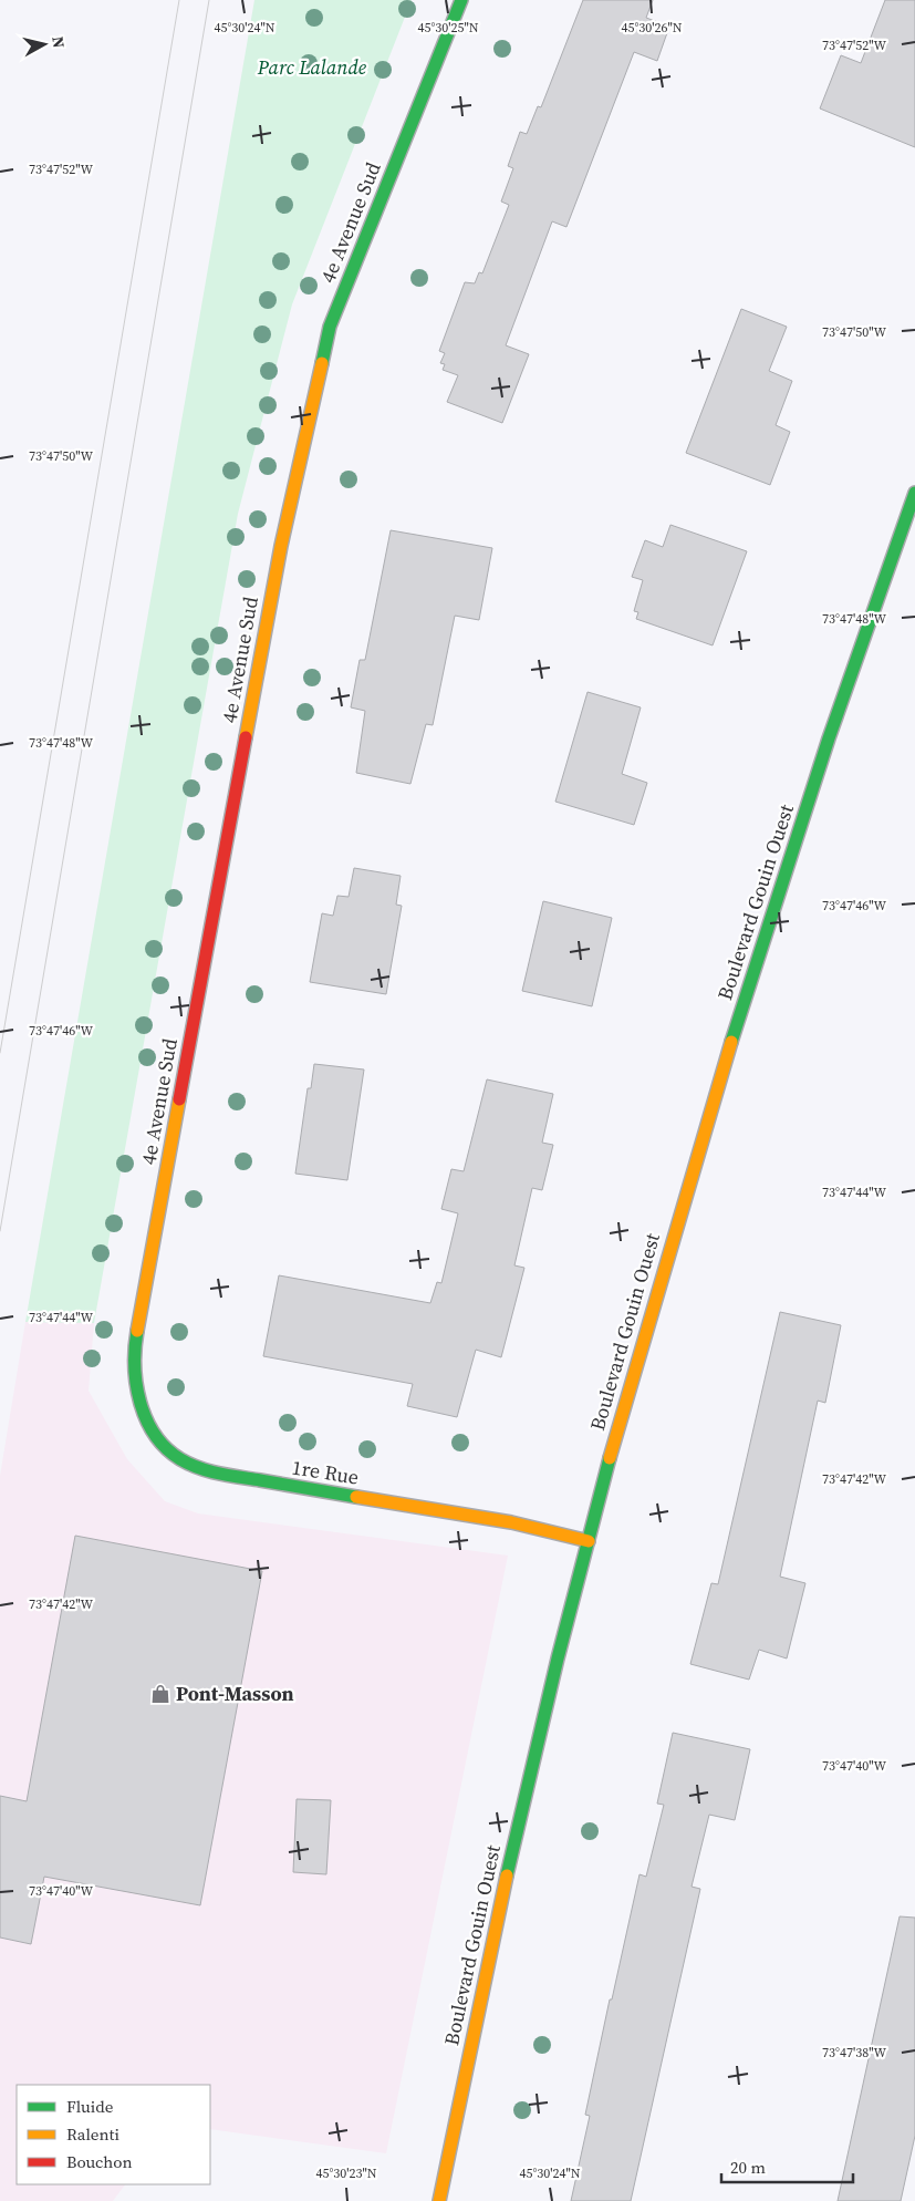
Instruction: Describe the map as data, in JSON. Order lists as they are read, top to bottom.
{
  "streets": {
    "street": ["4e Avenue Sud", "Boulevard Gouin Ouest", "1re Rue"]
  },
  "crossings": [
    ["4e Avenue Sud", "1re Rue"],
    ["Boulevard Gouin Ouest", "1re Rue"]
  ],
  "parks": ["Parc Lalande"],
  "places": {
    "shop": ["Pont-Masson"]
  },
  "legend": ["Fluide", "Ralenti", "Bouchon"],
  "scale_bar": "20 m",
  "north": "right",
  "coordinates": [
    "45°30'24\"N",
    "45°30'25\"N",
    "45°30'26\"N",
    "73°47'52\"W",
    "73°47'50\"W",
    "73°47'48\"W",
    "73°47'46\"W",
    "73°47'44\"W",
    "73°47'42\"W",
    "73°47'40\"W",
    "73°47'38\"W",
    "45°30'23\"N"
  ]
}
